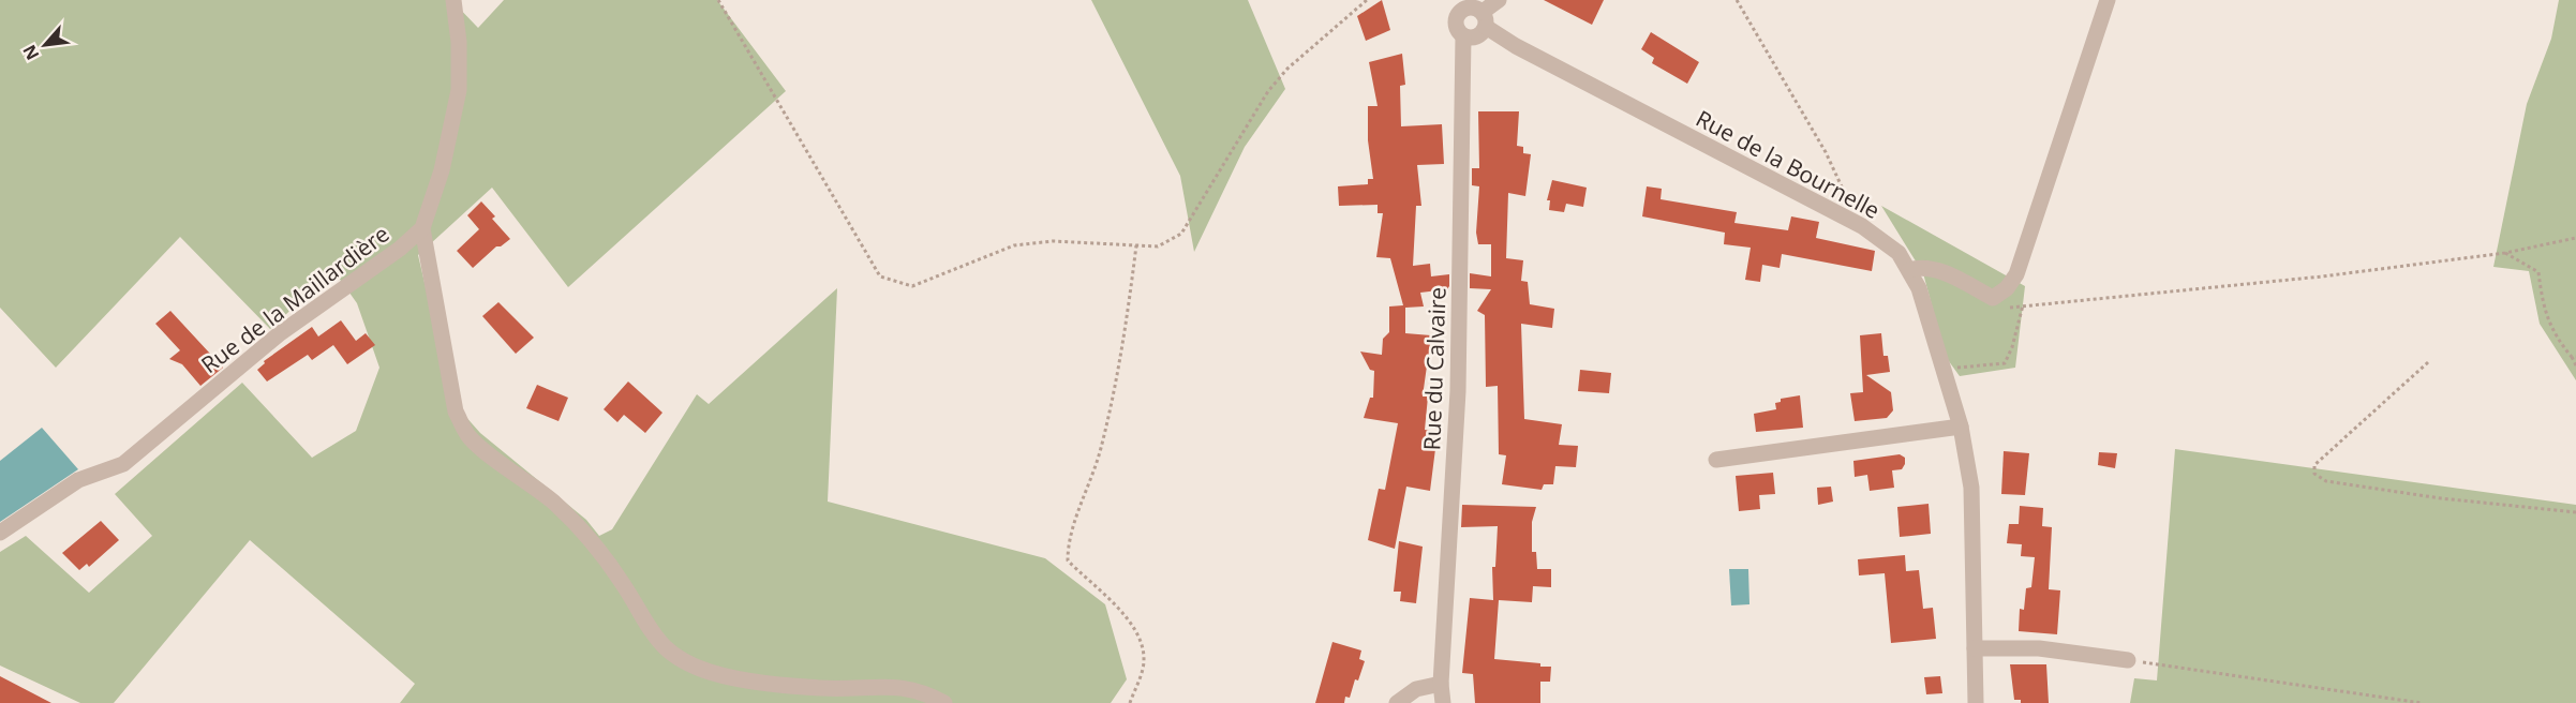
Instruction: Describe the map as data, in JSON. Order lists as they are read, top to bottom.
{
  "streets": {
    "street": ["Rue de la Bournelle", "Rue de la Maillardière", "Rue du Calvaire"]
  },
  "north": "bottom left"
}
